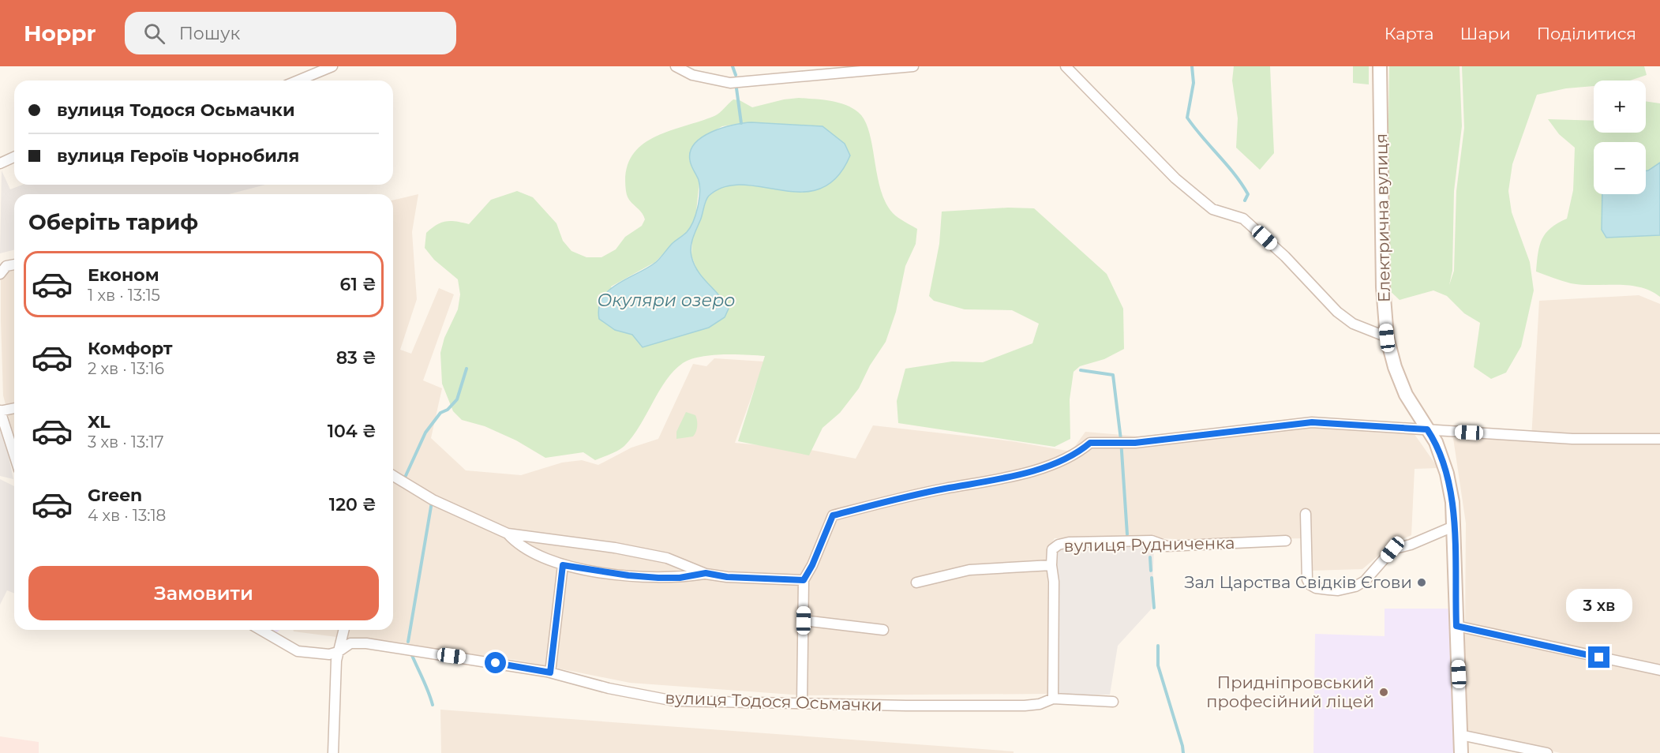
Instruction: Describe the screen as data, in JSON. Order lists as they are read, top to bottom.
{
  "streets": {
    "street": ["Електрична вулиця", "вулиця Рудниченка", "вулиця Тодося Осьмачки"]
  },
  "water": ["Окуляри озеро"],
  "places": ["Зал Царства Свідків Єгови", "Придніпровський професійний ліцей"],
  "page": {
    "header": "Hoppr",
    "search": "Пошук",
    "nav": ["Карта", "Шари", "Поділитися"],
    "map_buttons": ["+", "−"],
    "banner": ["вулиця Тодося Осьмачки", "вулиця Героїв Чорнобиля"],
    "heading": "Оберіть тариф",
    "list": [
      {
        "name": "Економ",
        "note": "1 хв · 13:15",
        "value": "61 ₴"
      },
      {
        "name": "Комфорт",
        "note": "2 хв · 13:16",
        "value": "83 ₴"
      },
      {
        "name": "XL",
        "note": "3 хв · 13:17",
        "value": "104 ₴"
      },
      {
        "name": "Green",
        "note": "4 хв · 13:18",
        "value": "120 ₴"
      }
    ],
    "buttons": "Замовити",
    "bubble": "3 хв"
  }
}
